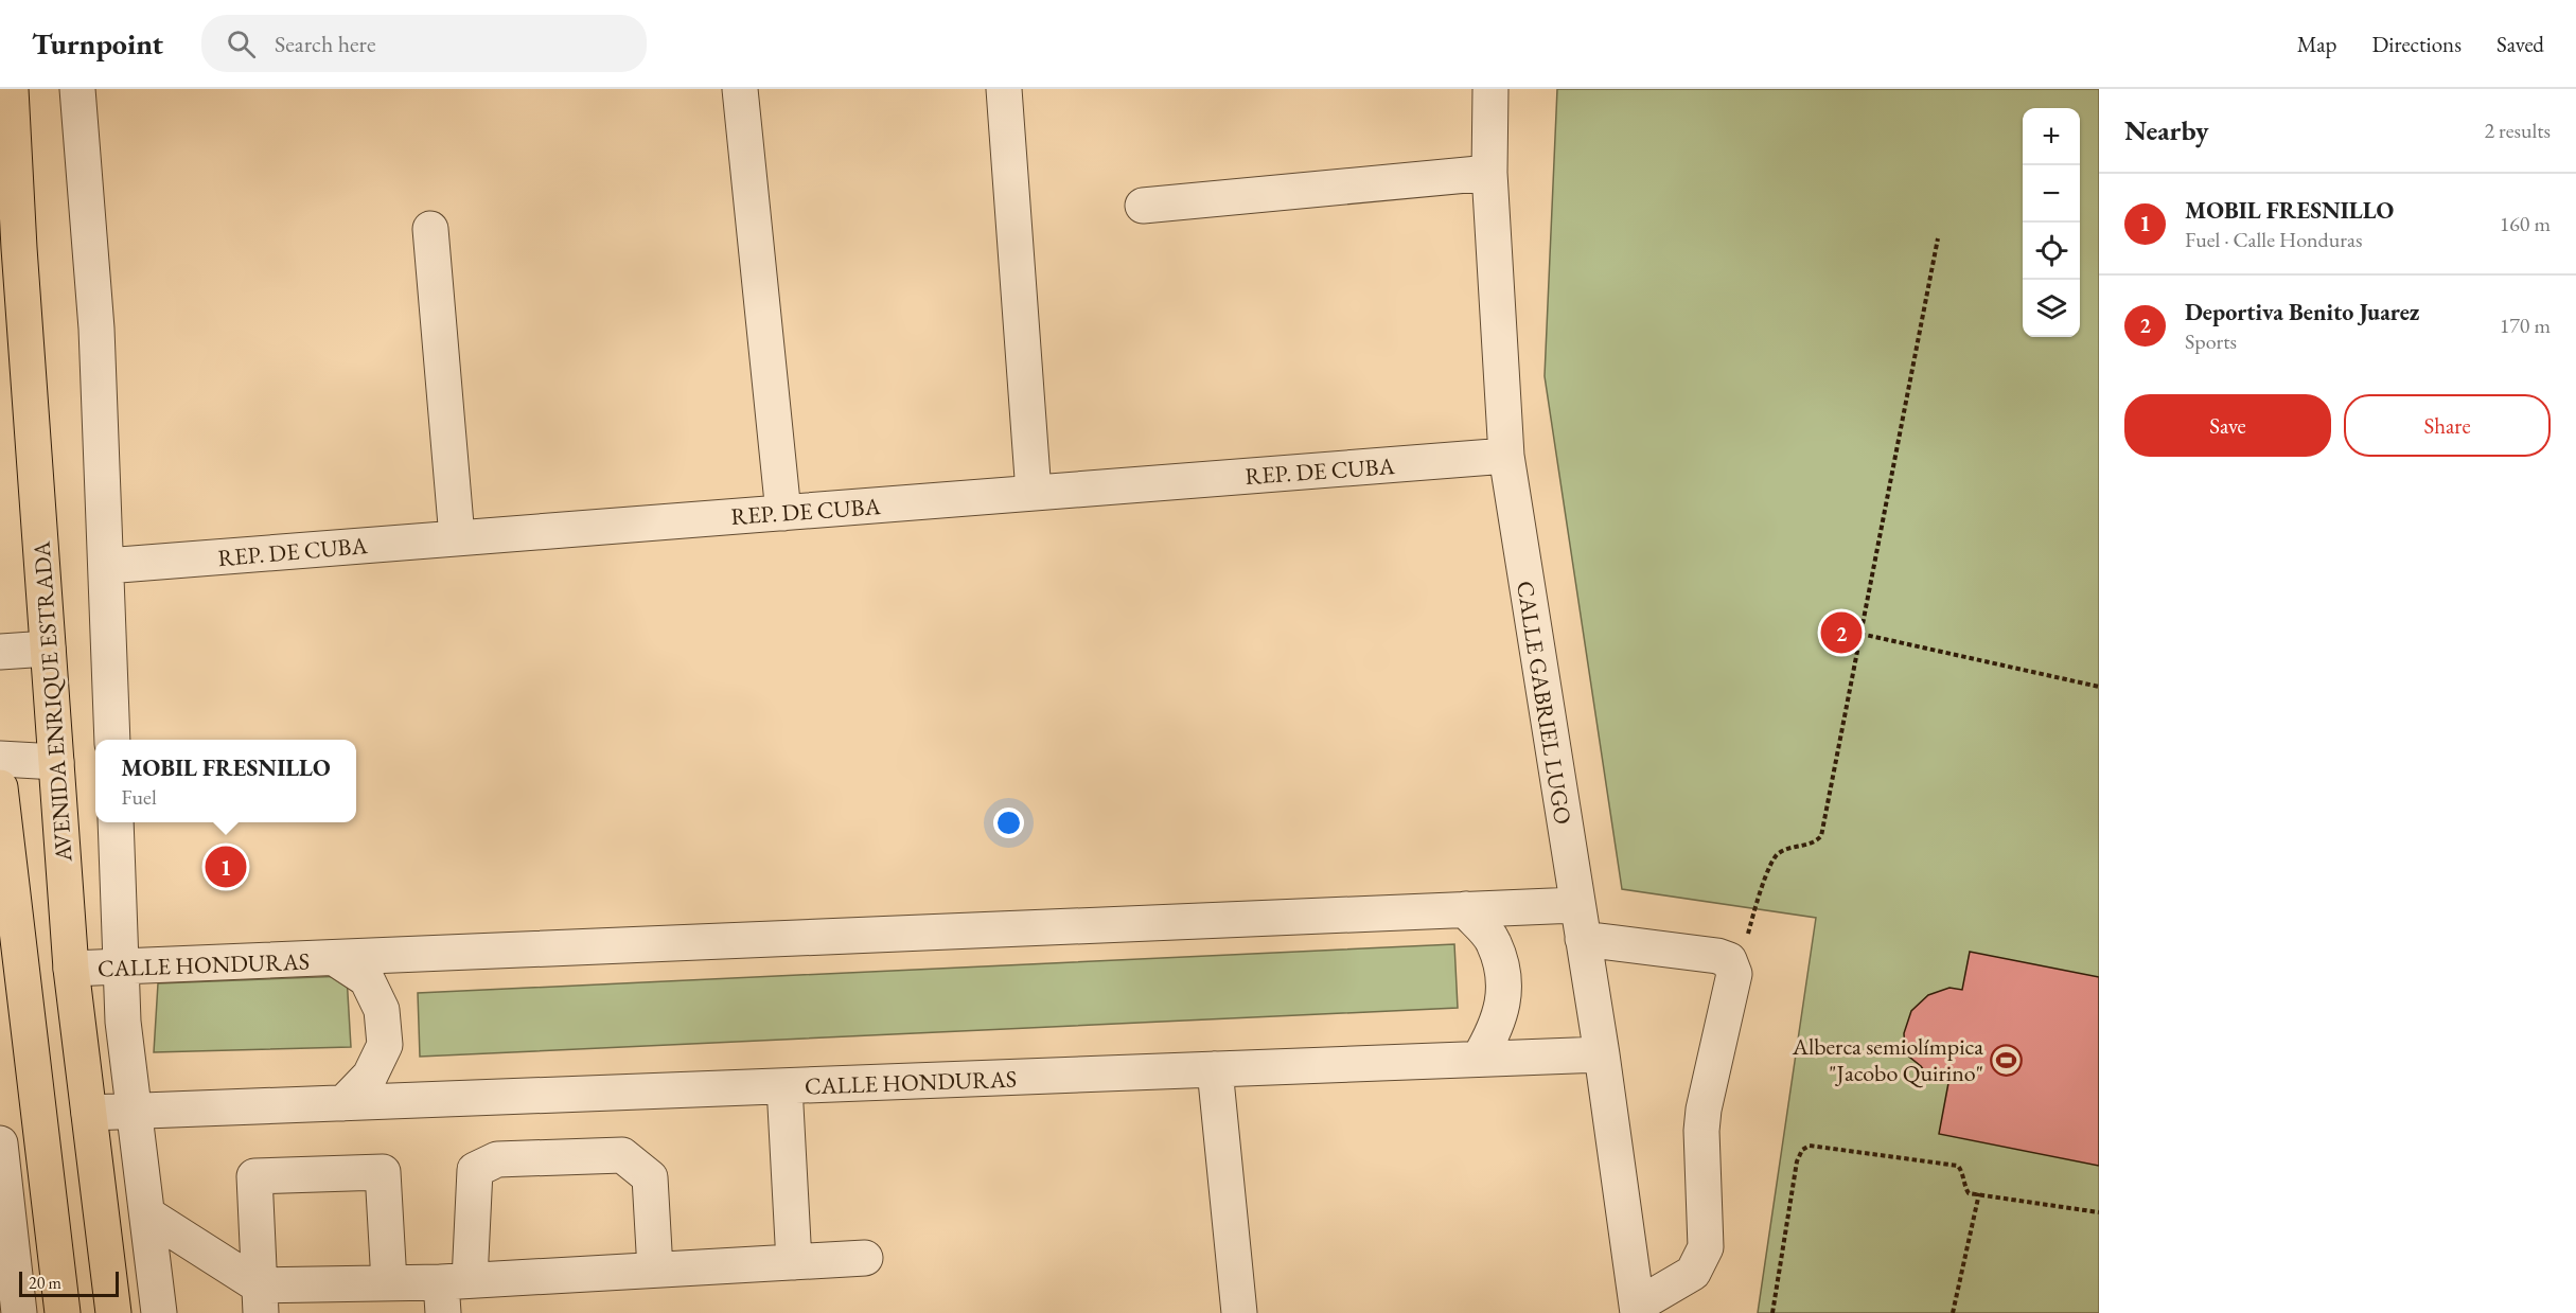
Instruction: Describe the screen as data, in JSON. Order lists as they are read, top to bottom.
{
  "streets": {
    "main road": ["AVENIDA ENRIQUE ESTRADA"],
    "street": ["REP. DE CUBA", "CALLE GABRIEL LUGO", "CALLE HONDURAS"]
  },
  "crossings": [
    ["REP. DE CUBA", "CALLE GABRIEL LUGO"],
    ["AVENIDA ENRIQUE ESTRADA", "CALLE HONDURAS"],
    ["CALLE GABRIEL LUGO", "CALLE HONDURAS"]
  ],
  "places": {
    "sports": ["Alberca semiolímpica \"Jacobo Quirino\""]
  },
  "scale_bar": "20 m",
  "page": {
    "header": "Turnpoint",
    "search": "Search here",
    "nav": ["Map", "Directions", "Saved"],
    "heading": ["Nearby", "2 results"],
    "map_buttons": ["+", "−"],
    "list": [
      {
        "mark": "1",
        "name": "MOBIL FRESNILLO",
        "note": "Fuel · Calle Honduras",
        "value": "160 m"
      },
      {
        "mark": "2",
        "name": "Deportiva Benito Juarez",
        "note": "Sports",
        "value": "170 m"
      }
    ],
    "buttons": ["Save", "Share"],
    "pins": ["2", "1"],
    "popup": ["MOBIL FRESNILLO", "Fuel"],
    "scale": "20 m"
  }
}
